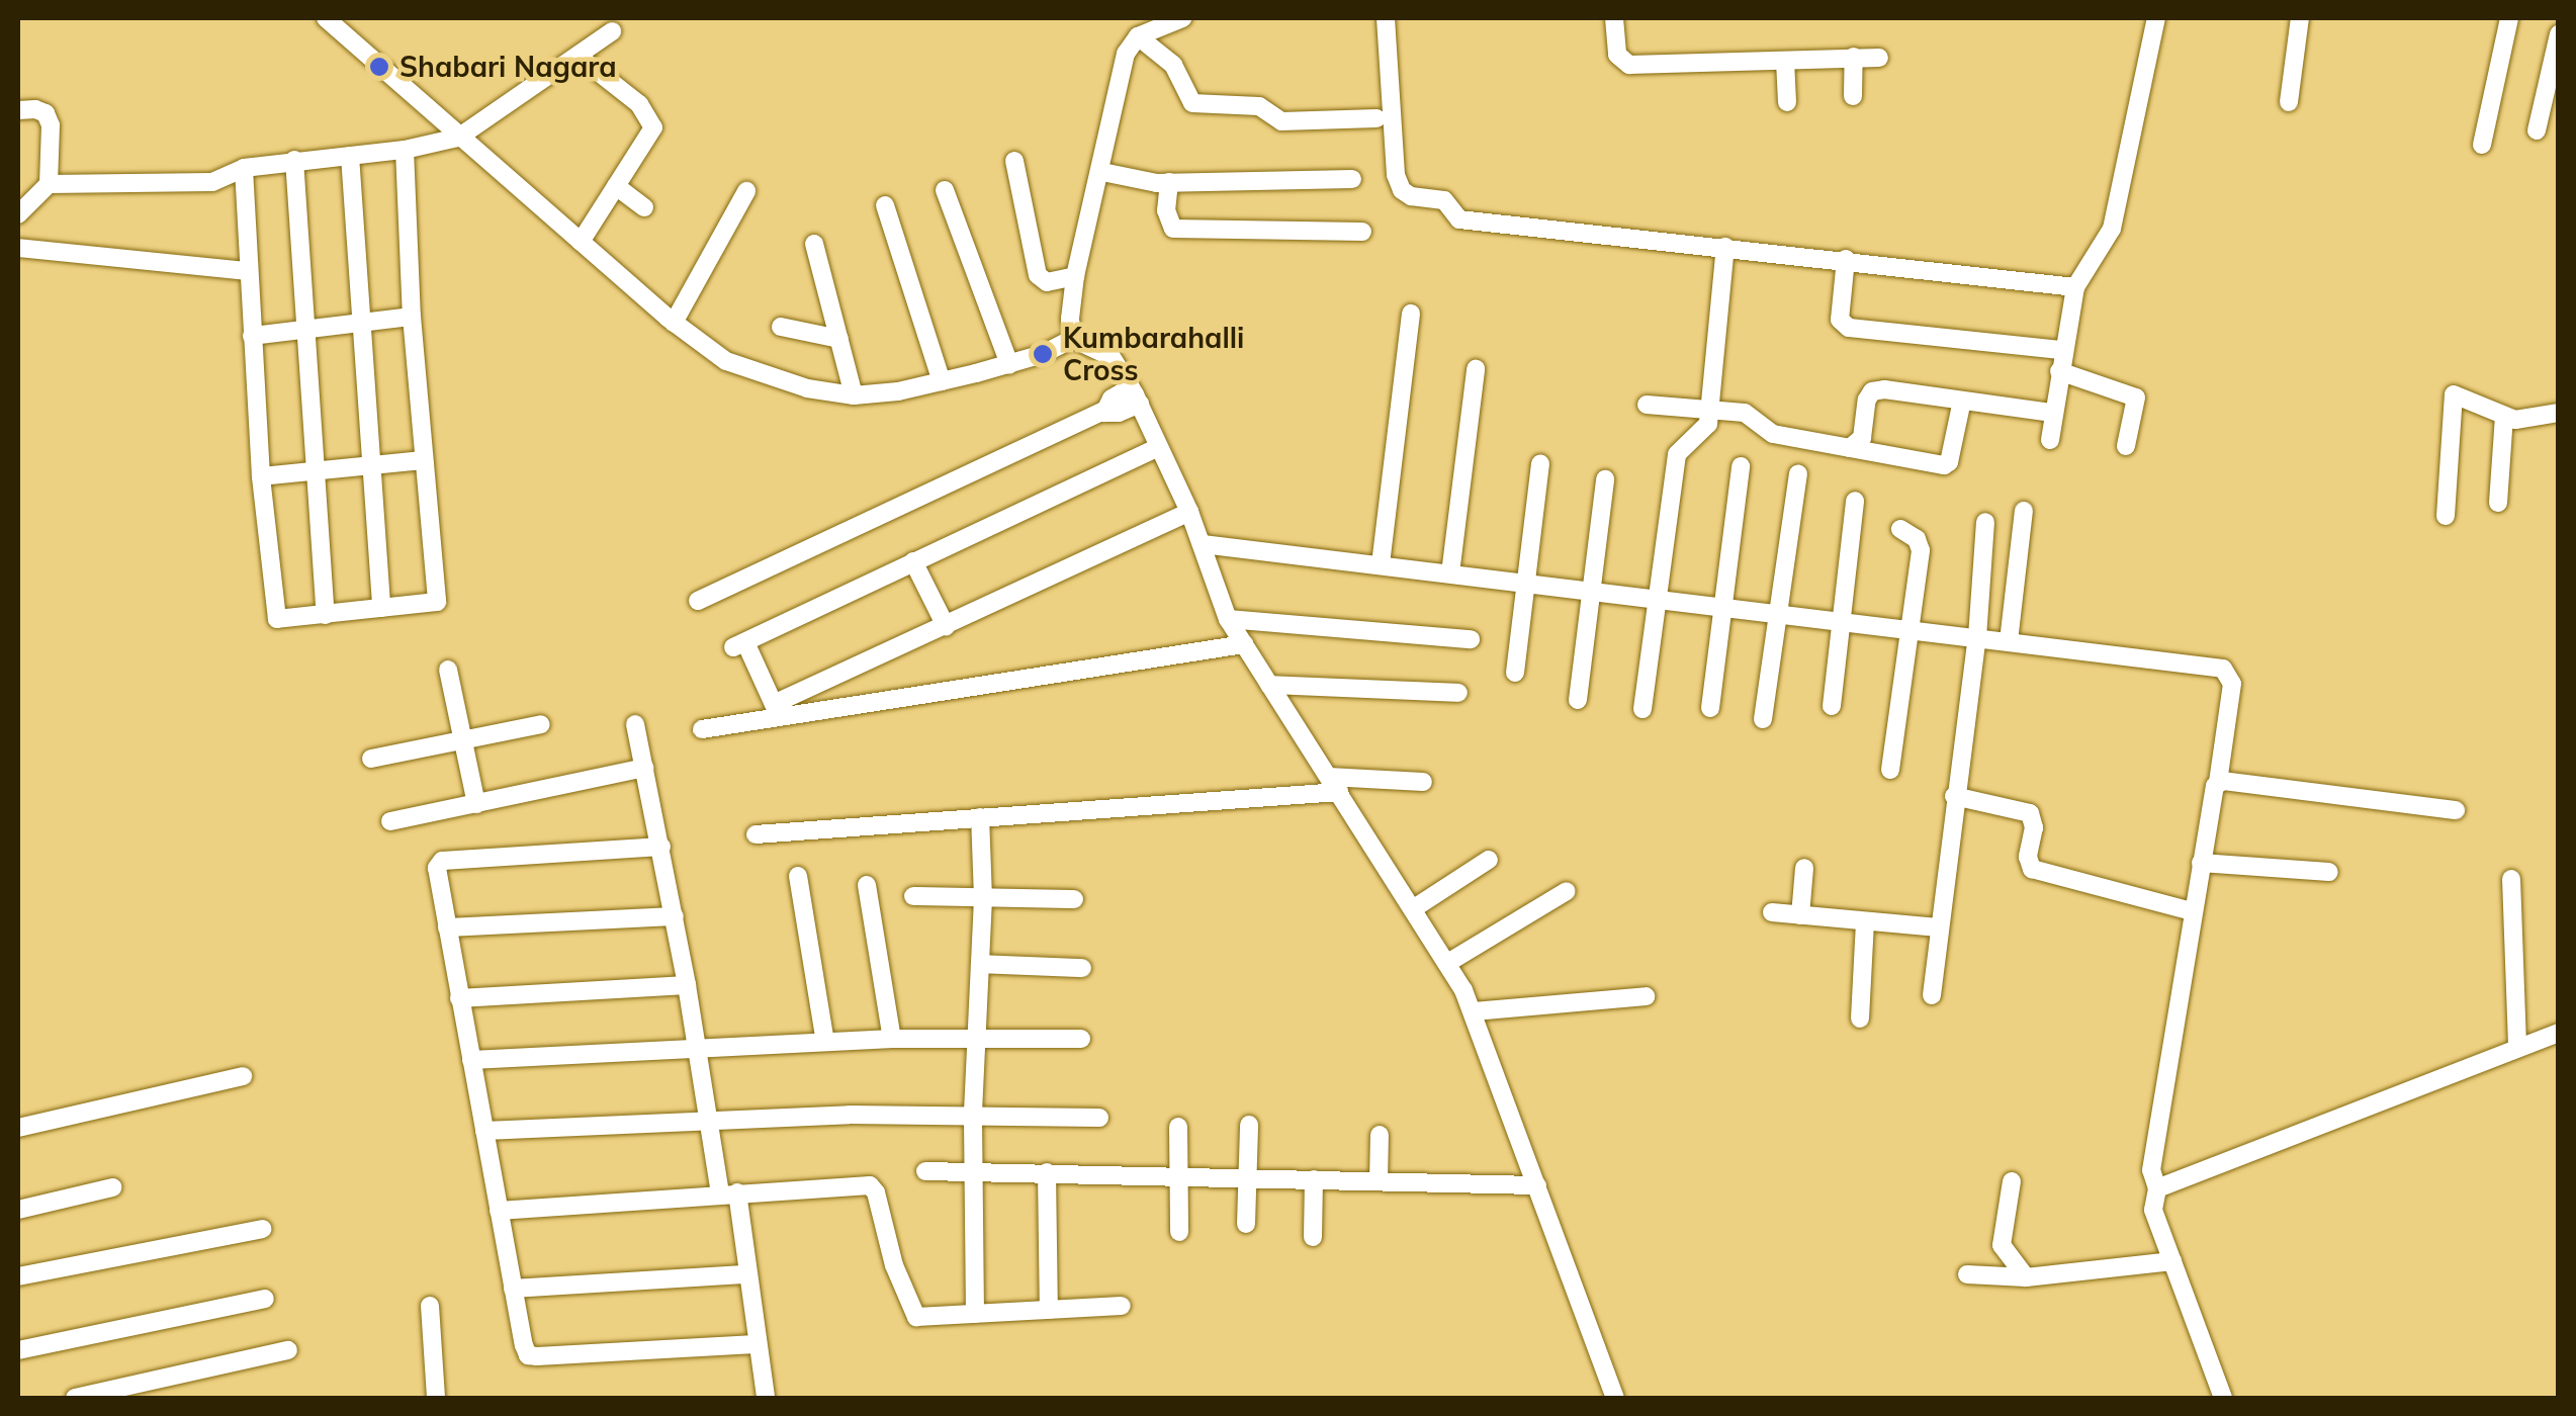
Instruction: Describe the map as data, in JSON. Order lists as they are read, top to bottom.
{
  "places": ["Shabari Nagara", "Kumbarahalli Cross"]
}
